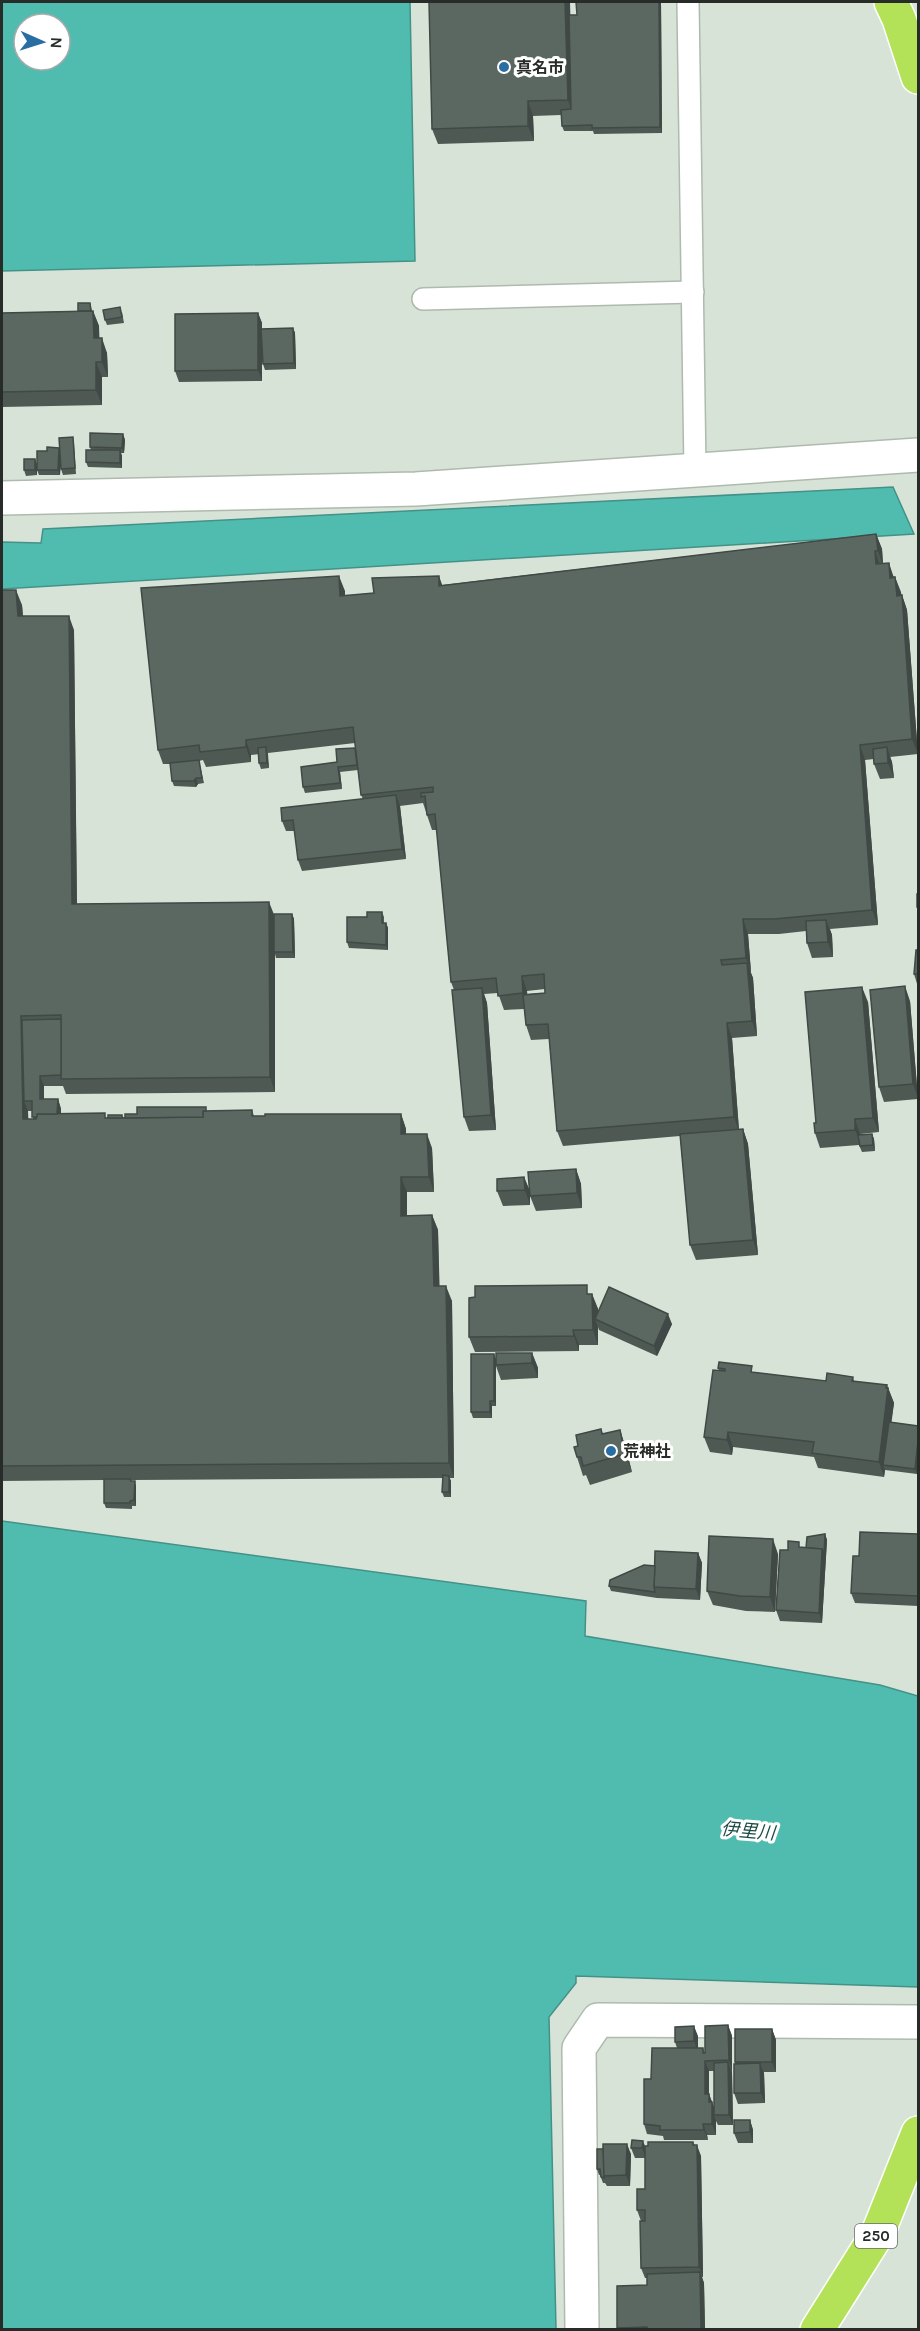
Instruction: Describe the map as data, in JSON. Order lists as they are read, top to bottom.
{
  "streets": {
    "highway": ["250"]
  },
  "water": ["伊里川"],
  "places": ["真名市", "荒神社"],
  "north": "right"
}
